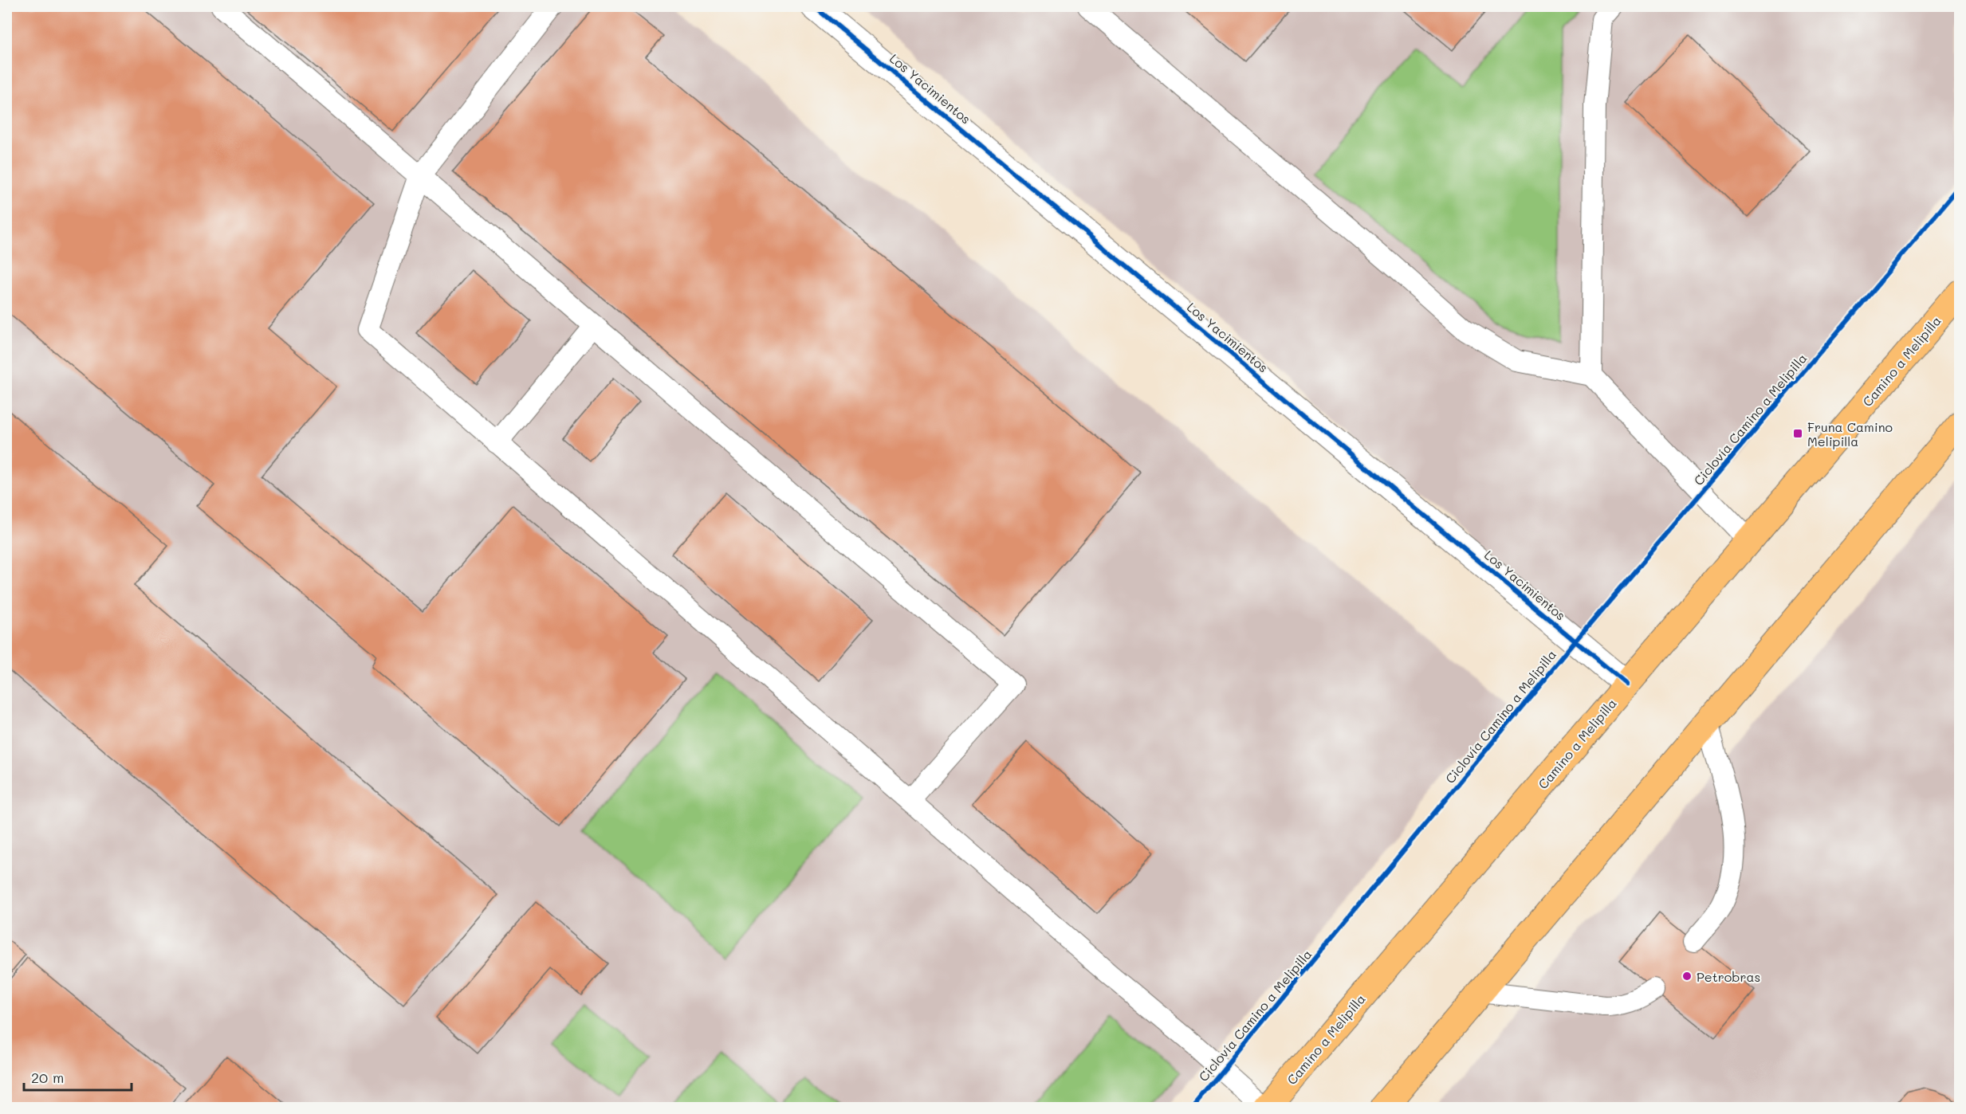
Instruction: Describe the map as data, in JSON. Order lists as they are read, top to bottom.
{
  "streets": {
    "main road": ["Camino a Melipilla"],
    "street": ["Los Yacimientos"],
    "cycle path": ["Ciclovía Camino a Melipilla"]
  },
  "crossings": [
    ["Los Yacimientos", "Camino a Melipilla"]
  ],
  "places": {
    "transit": ["Fruna Camino Melipilla"],
    "other": ["Petrobras"]
  },
  "scale_bar": "20 m"
}
